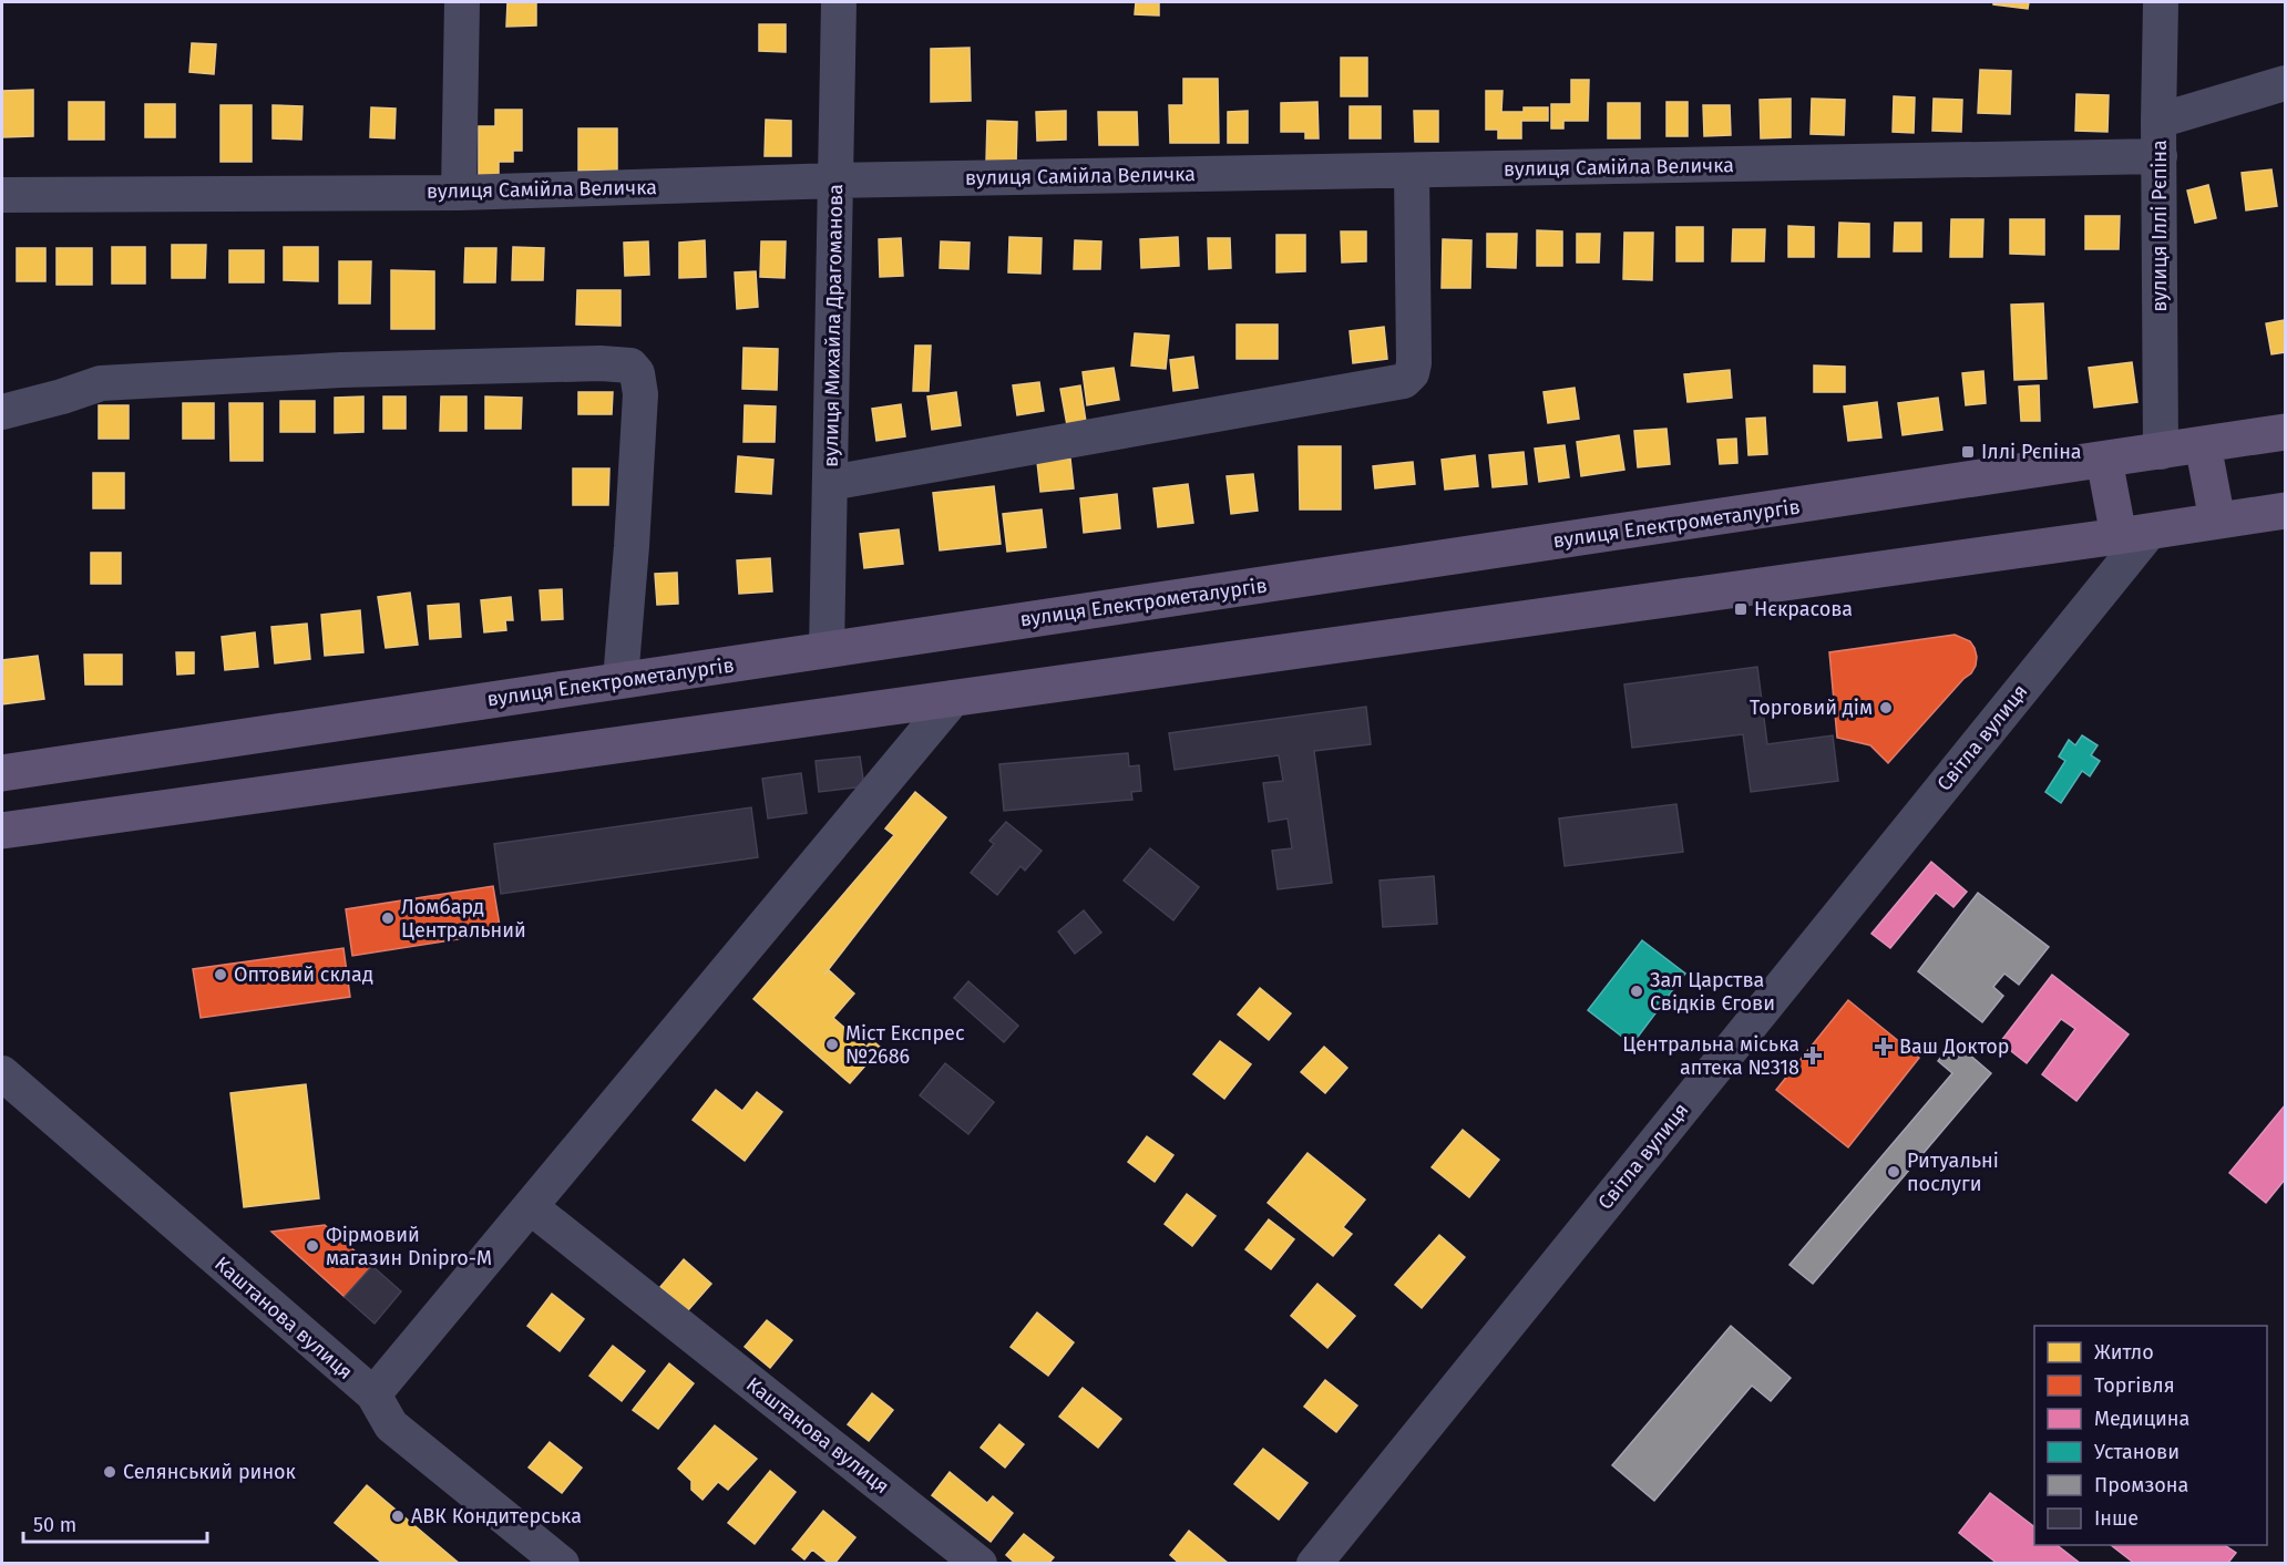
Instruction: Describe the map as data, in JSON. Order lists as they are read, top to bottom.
{
  "streets": {
    "main road": ["вулиця Електрометалургів"],
    "street": [
      "вулиця Самійла Величка",
      "вулиця Іллі Рєпіна",
      "вулиця Михайла Драгоманова",
      "Світла вулиця",
      "Каштанова вулиця"
    ]
  },
  "crossings": [
    ["вулиця Самійла Величка", "вулиця Іллі Рєпіна"],
    ["вулиця Самійла Величка", "вулиця Михайла Драгоманова"],
    ["вулиця Іллі Рєпіна", "вулиця Електрометалургів"],
    ["вулиця Михайла Драгоманова", "вулиця Електрометалургів"]
  ],
  "places": {
    "transit": ["Іллі Рєпіна", "Нєкрасова"],
    "other": [
      "Торговий дім",
      "Ломбард Центральний",
      "Оптовий склад",
      "Зал Царства Свідків Єгови",
      "Міст Експрес №2686",
      "Ритуальні послуги",
      "Фірмовий магазин Dnipro-M",
      "Селянський ринок",
      "АВК Кондитерська"
    ],
    "health": ["Ваш Доктор", "Центральна міська аптека №318"]
  },
  "legend": [
    "Житло",
    "Торгівля",
    "Медицина",
    "Установи",
    "Промзона",
    "Інше"
  ],
  "scale_bar": "50 m"
}
